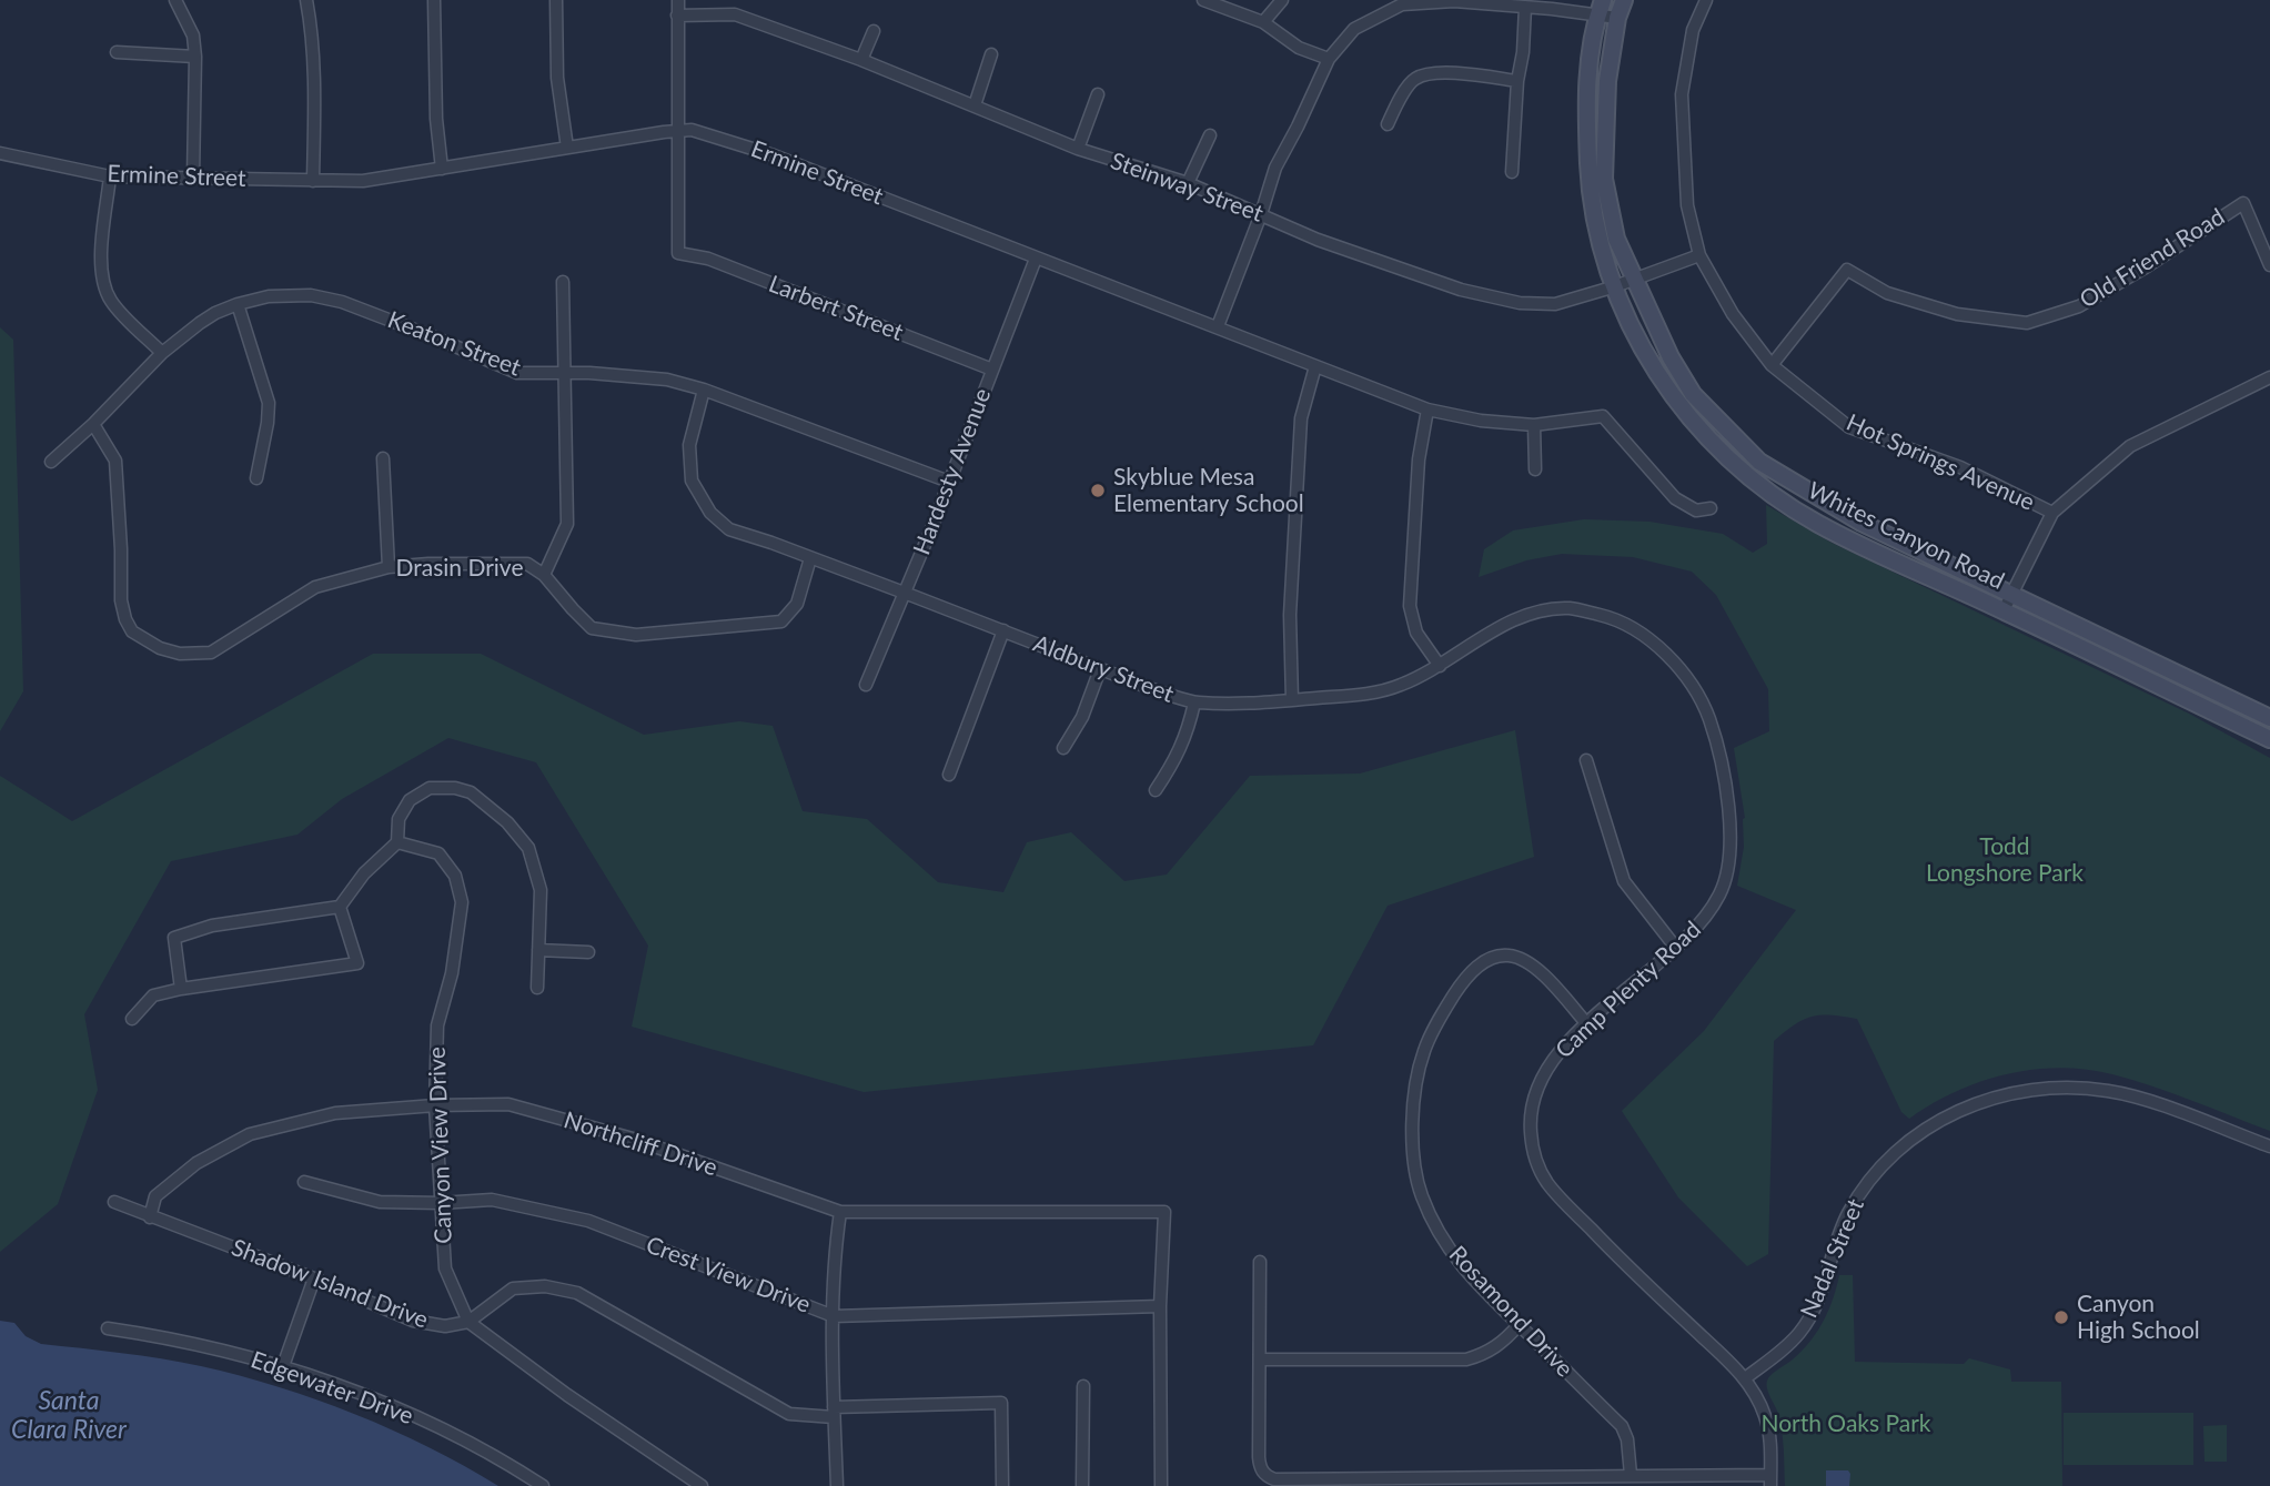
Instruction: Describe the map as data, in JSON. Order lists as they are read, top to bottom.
{
  "streets": {
    "main road": ["Whites Canyon Road"],
    "street": [
      "Ermine Street",
      "Steinway Street",
      "Old Friend Road",
      "Larbert Street",
      "Keaton Street",
      "Hot Springs Avenue",
      "Hardesty Avenue",
      "Drasin Drive",
      "Aldbury Street",
      "Camp Plenty Road",
      "Northcliff Drive",
      "Canyon View Drive",
      "Nadal Street",
      "Crest View Drive",
      "Shadow Island Drive",
      "Rosamond Drive",
      "Edgewater Drive"
    ]
  },
  "crossings": [
    ["Ermine Street", "Larbert Street"],
    ["Ermine Street", "Hardesty Avenue"],
    ["Steinway Street", "Hot Springs Avenue"],
    ["Steinway Street", "Whites Canyon Road"],
    ["Old Friend Road", "Hot Springs Avenue"],
    ["Larbert Street", "Hardesty Avenue"],
    ["Keaton Street", "Hardesty Avenue"],
    ["Keaton Street", "Drasin Drive"],
    ["Keaton Street", "Aldbury Street"],
    ["Hardesty Avenue", "Aldbury Street"],
    ["Drasin Drive", "Aldbury Street"],
    ["Aldbury Street", "Camp Plenty Road"],
    ["Camp Plenty Road", "Nadal Street"],
    ["Camp Plenty Road", "Rosamond Drive"],
    ["Northcliff Drive", "Canyon View Drive"],
    ["Northcliff Drive", "Crest View Drive"],
    ["Northcliff Drive", "Shadow Island Drive"],
    ["Canyon View Drive", "Crest View Drive"],
    ["Canyon View Drive", "Shadow Island Drive"]
  ],
  "water": ["Santa Clara River"],
  "parks": ["Todd Longshore Park", "North Oaks Park"],
  "places": ["Skyblue Mesa Elementary School", "Canyon High School"]
}
